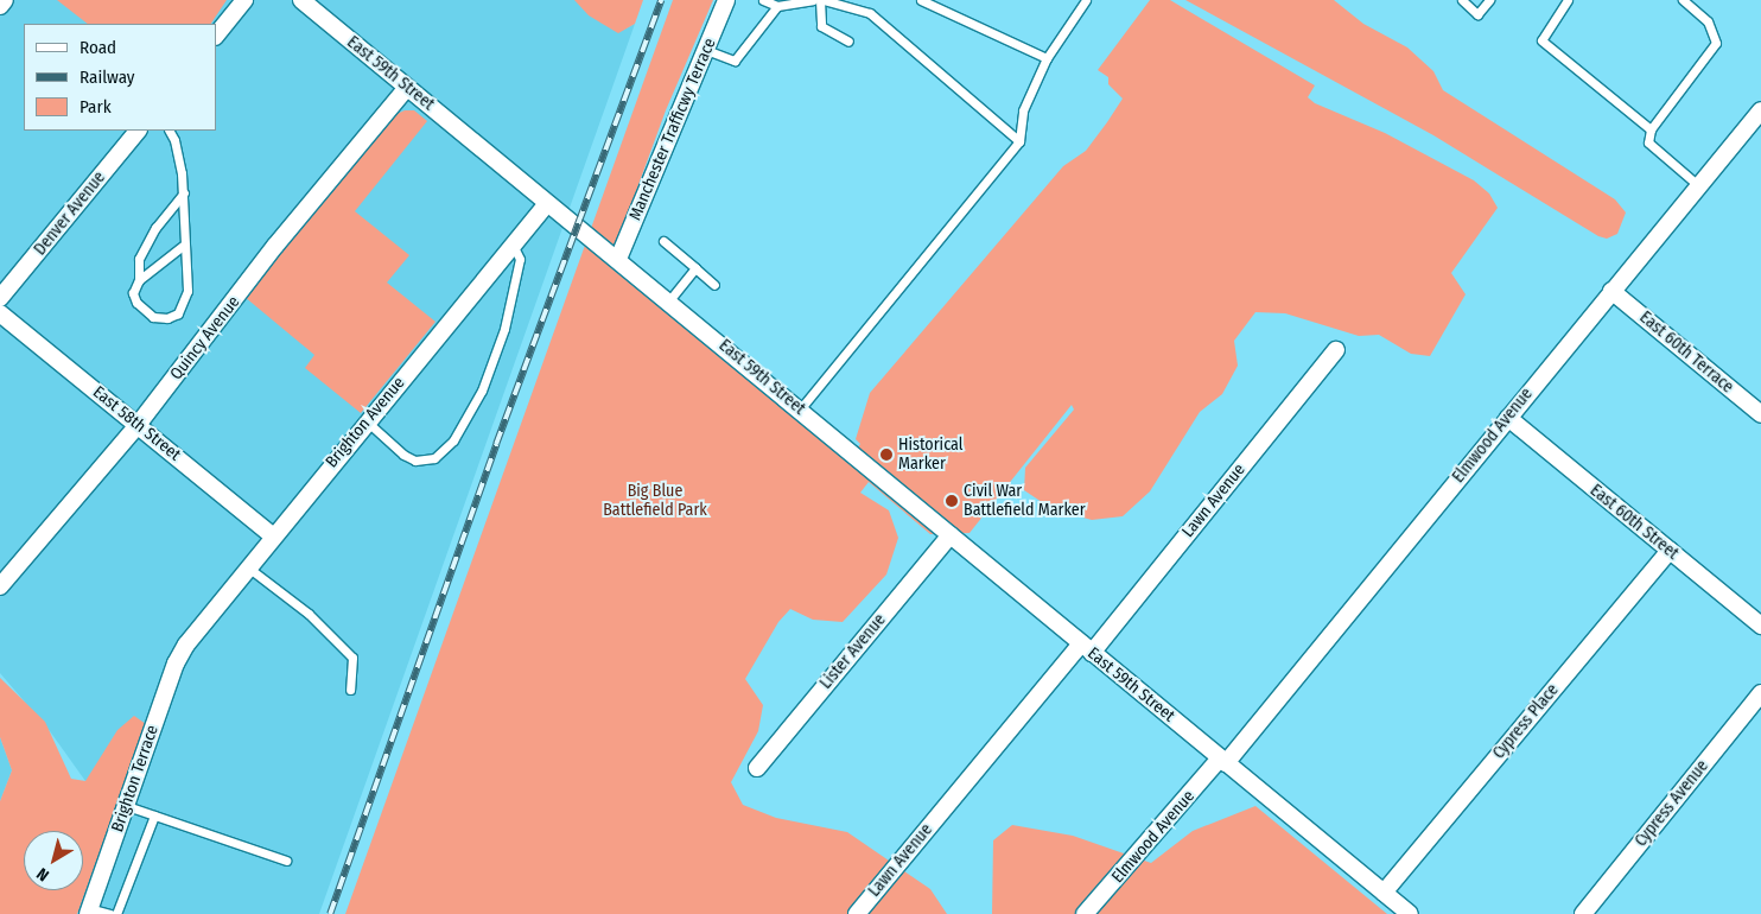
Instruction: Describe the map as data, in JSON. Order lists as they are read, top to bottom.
{
  "streets": {
    "street": [
      "East 59th Street",
      "Manchester Trafficwy Terrace",
      "Denver Avenue",
      "Quincy Avenue",
      "East 60th Terrace",
      "Brighton Avenue",
      "East 58th Street",
      "Elmwood Avenue",
      "Lawn Avenue",
      "East 60th Street",
      "Lister Avenue",
      "Cypress Place",
      "Brighton Terrace",
      "Cypress Avenue"
    ]
  },
  "crossings": [
    ["East 59th Street", "Manchester Trafficwy Terrace"],
    ["East 59th Street", "Quincy Avenue"],
    ["East 59th Street", "Brighton Avenue"],
    ["East 59th Street", "Elmwood Avenue"],
    ["East 59th Street", "Lawn Avenue"],
    ["East 59th Street", "Lister Avenue"],
    ["East 59th Street", "Cypress Place"],
    ["Quincy Avenue", "East 58th Street"],
    ["East 60th Terrace", "Elmwood Avenue"],
    ["Brighton Avenue", "East 58th Street"],
    ["Brighton Avenue", "Brighton Terrace"],
    ["Elmwood Avenue", "East 60th Street"],
    ["East 60th Street", "Cypress Place"]
  ],
  "parks": ["Big Blue Battlefield Park"],
  "places": ["Historical Marker", "Civil War Battlefield Marker"],
  "legend": ["Road", "Railway", "Park"],
  "north": "bottom left"
}
